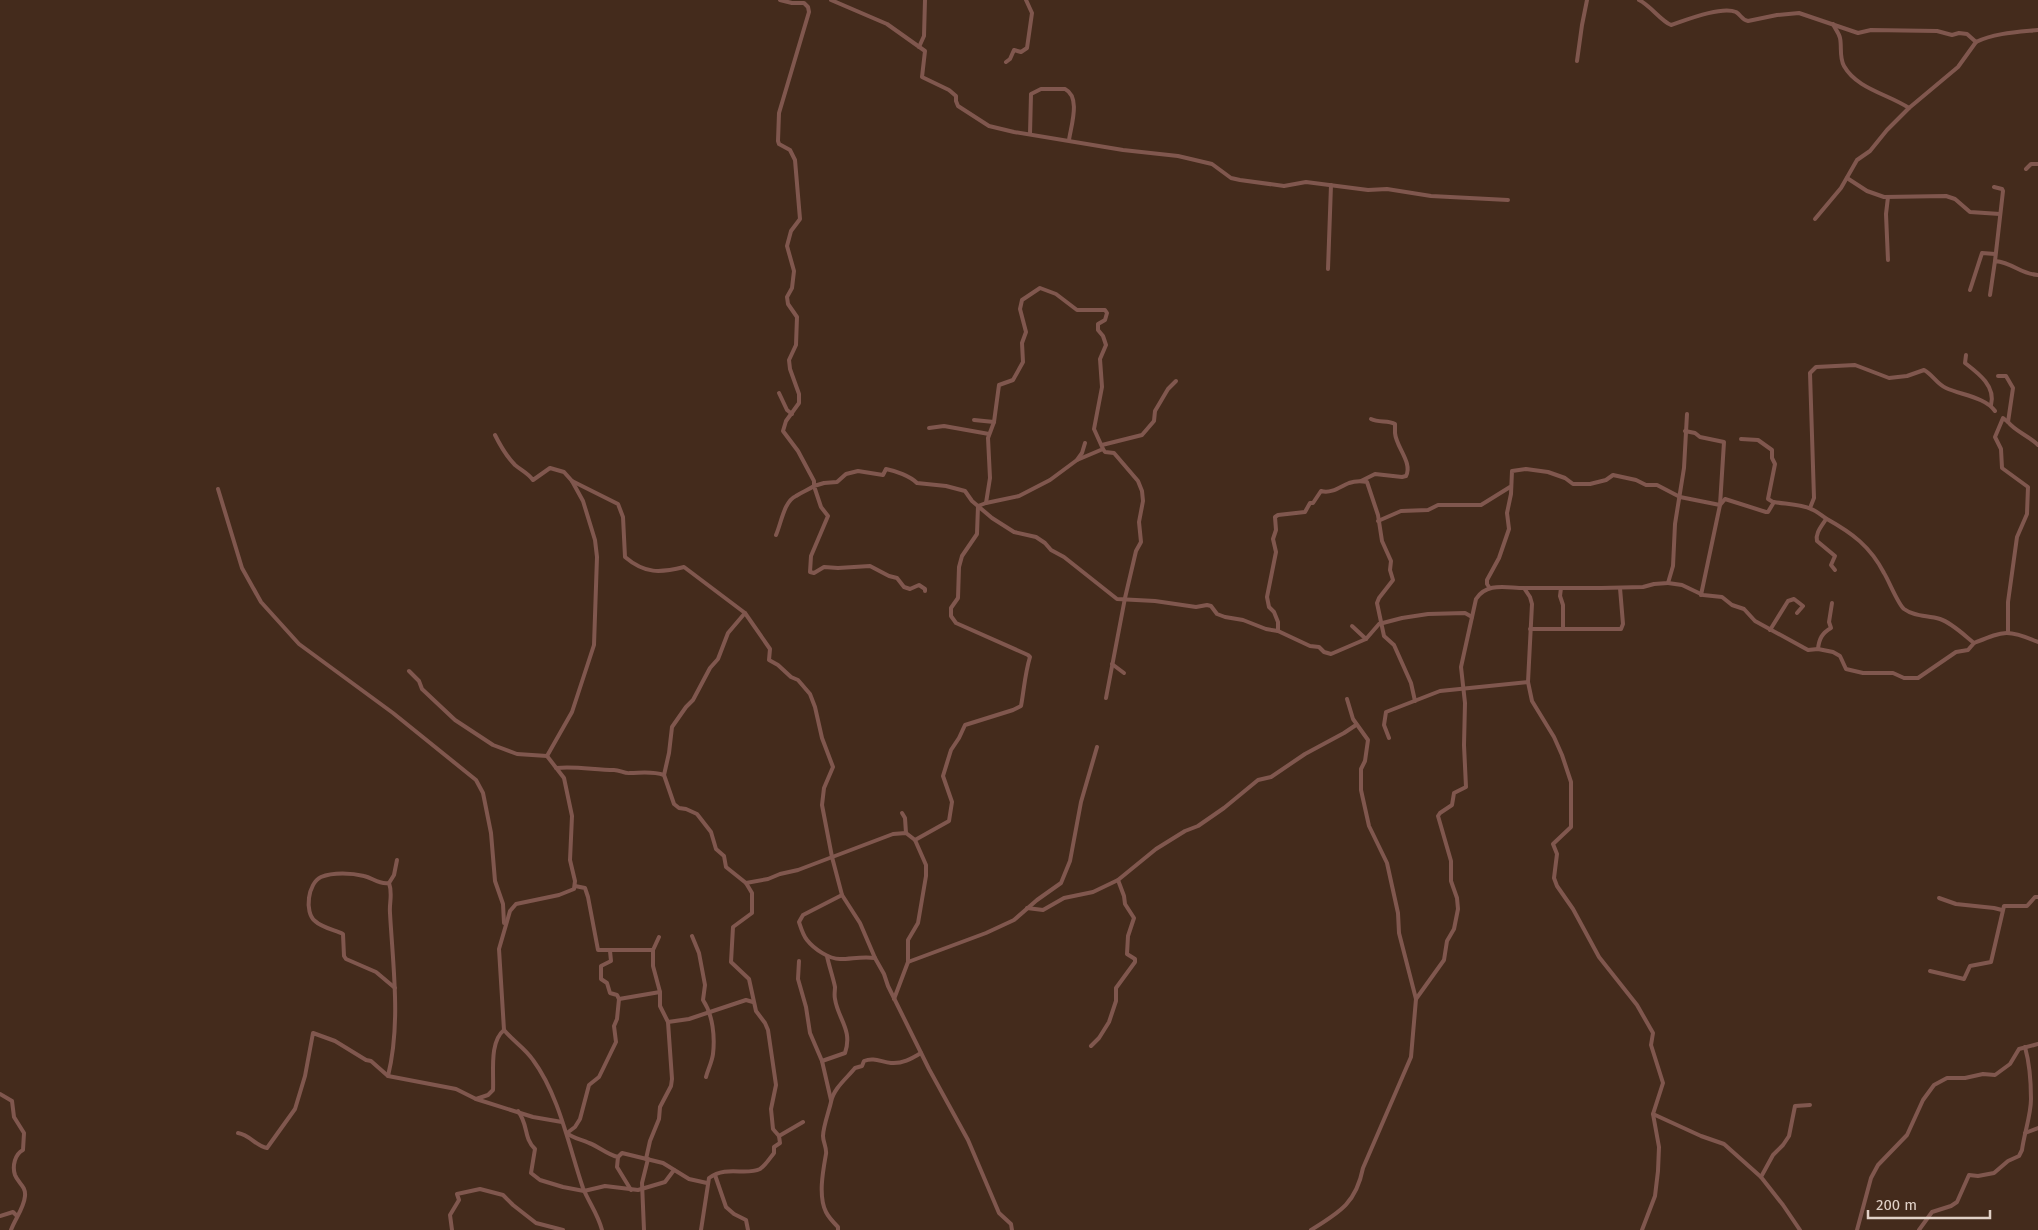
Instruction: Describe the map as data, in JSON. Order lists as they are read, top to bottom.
{
  "scale_bar": "200 m"
}
